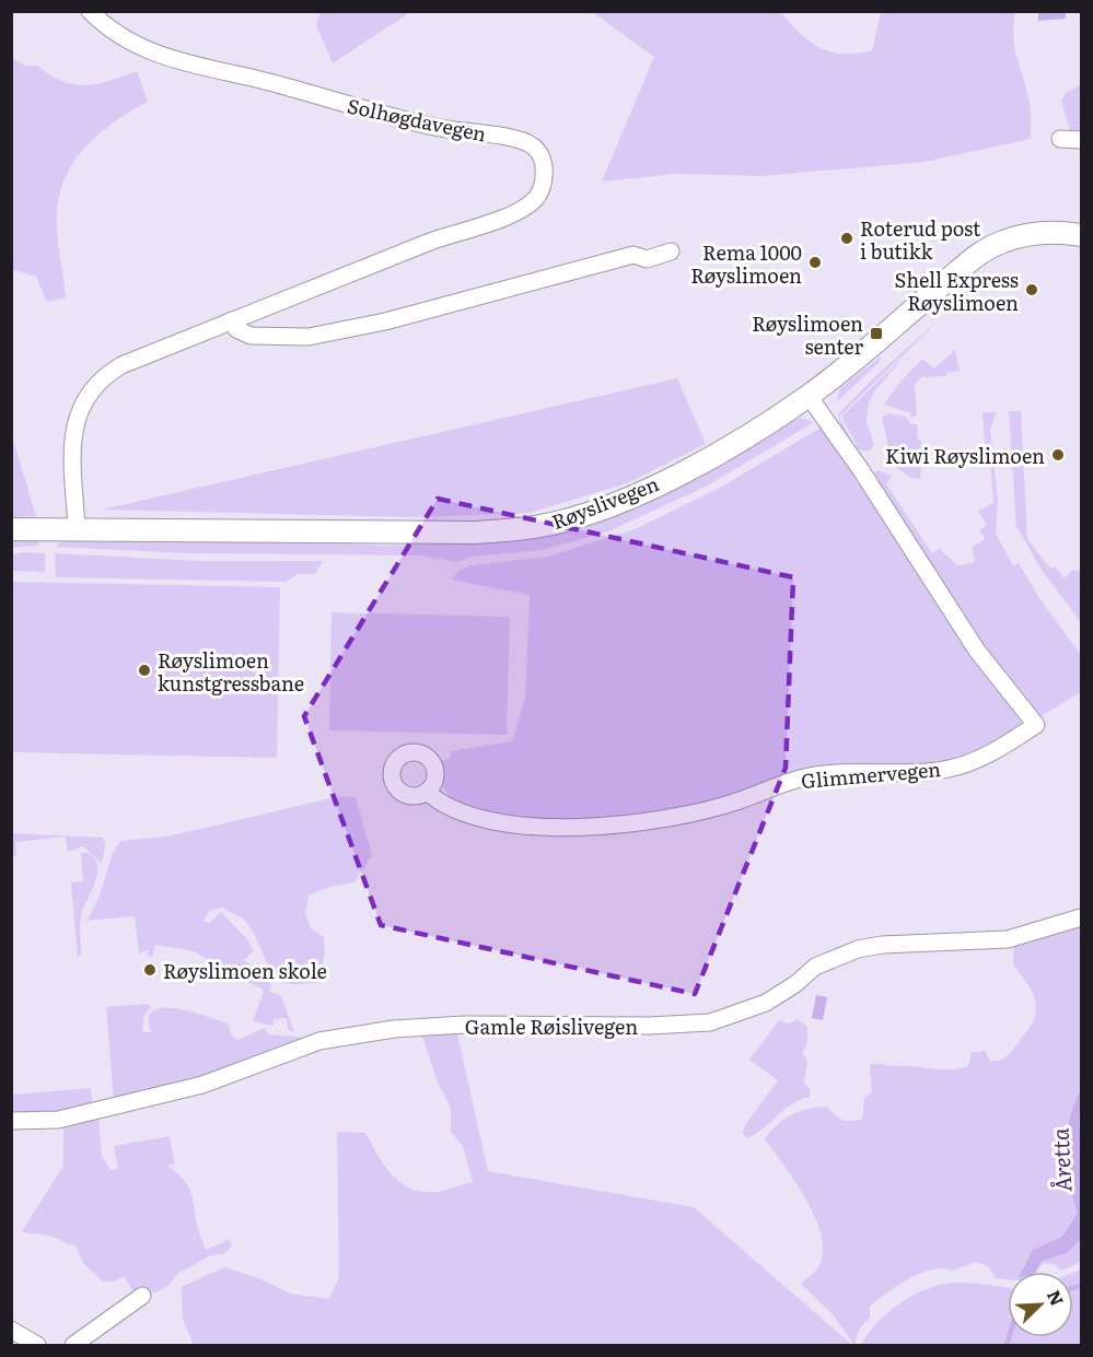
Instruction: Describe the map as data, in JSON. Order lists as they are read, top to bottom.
{
  "streets": {
    "street": [
      "Solhøgdavegen",
      "Røyslivegen",
      "Glimmervegen",
      "Gamle Røislivegen"
    ]
  },
  "crossings": [
    ["Solhøgdavegen", "Røyslivegen"],
    ["Røyslivegen", "Glimmervegen"]
  ],
  "water": ["Åretta"],
  "places": {
    "other": [
      "Roterud post i butikk",
      "Rema 1000 Røyslimoen",
      "Shell Express Røyslimoen",
      "Kiwi Røyslimoen",
      "Røyslimoen kunstgressbane",
      "Røyslimoen skole"
    ],
    "transit": ["Røyslimoen senter"]
  },
  "north": "top right"
}
